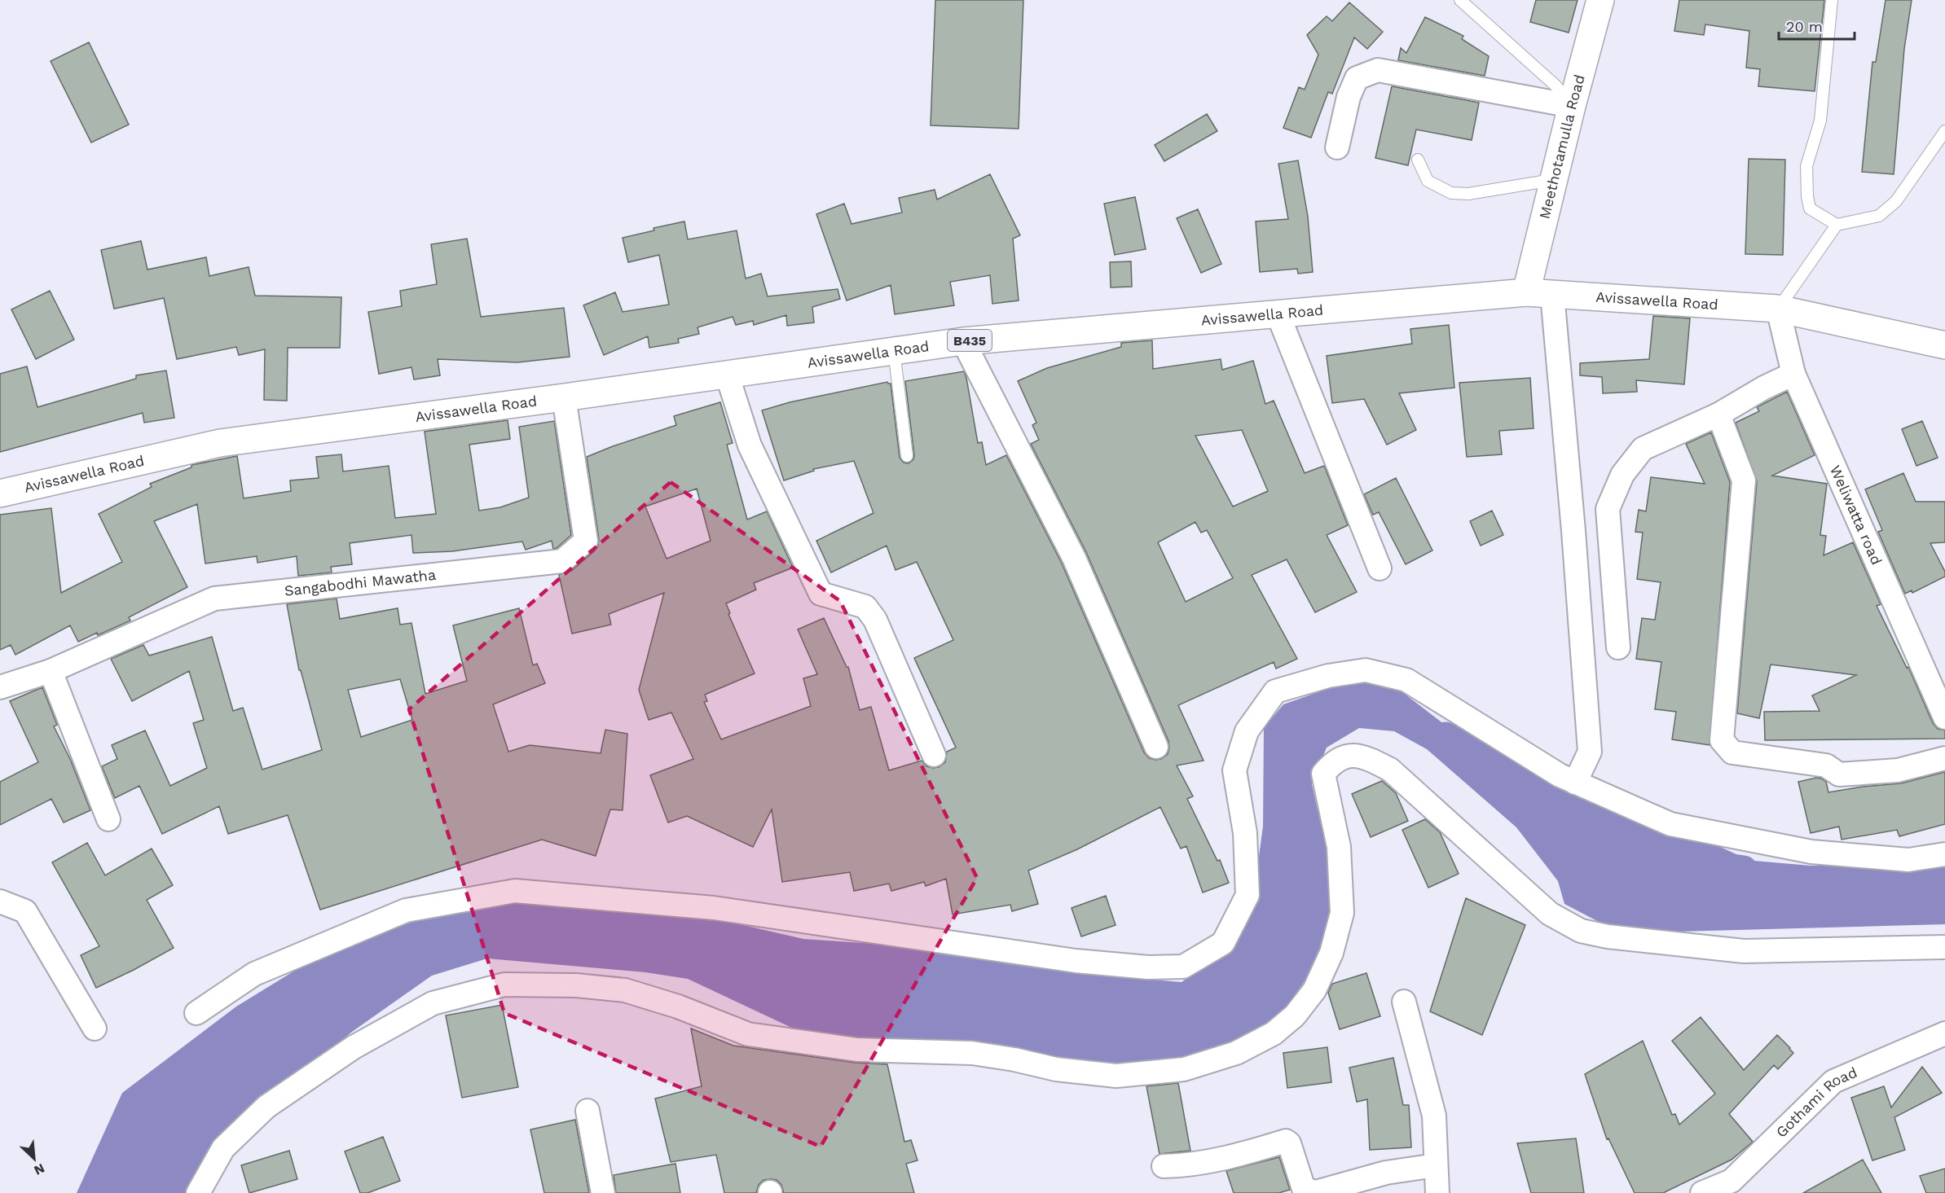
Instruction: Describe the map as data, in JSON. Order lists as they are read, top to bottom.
{
  "streets": {
    "main road": ["Meethotamulla Road", "Avissawella Road", "B435"],
    "street": ["Weliwatta road", "Sangabodhi Mawatha", "Gothami Road"]
  },
  "crossings": [
    ["Meethotamulla Road", "Avissawella Road"],
    ["Avissawella Road", "Weliwatta road"],
    ["Avissawella Road", "Sangabodhi Mawatha"]
  ],
  "scale_bar": "20 m",
  "north": "bottom right"
}
